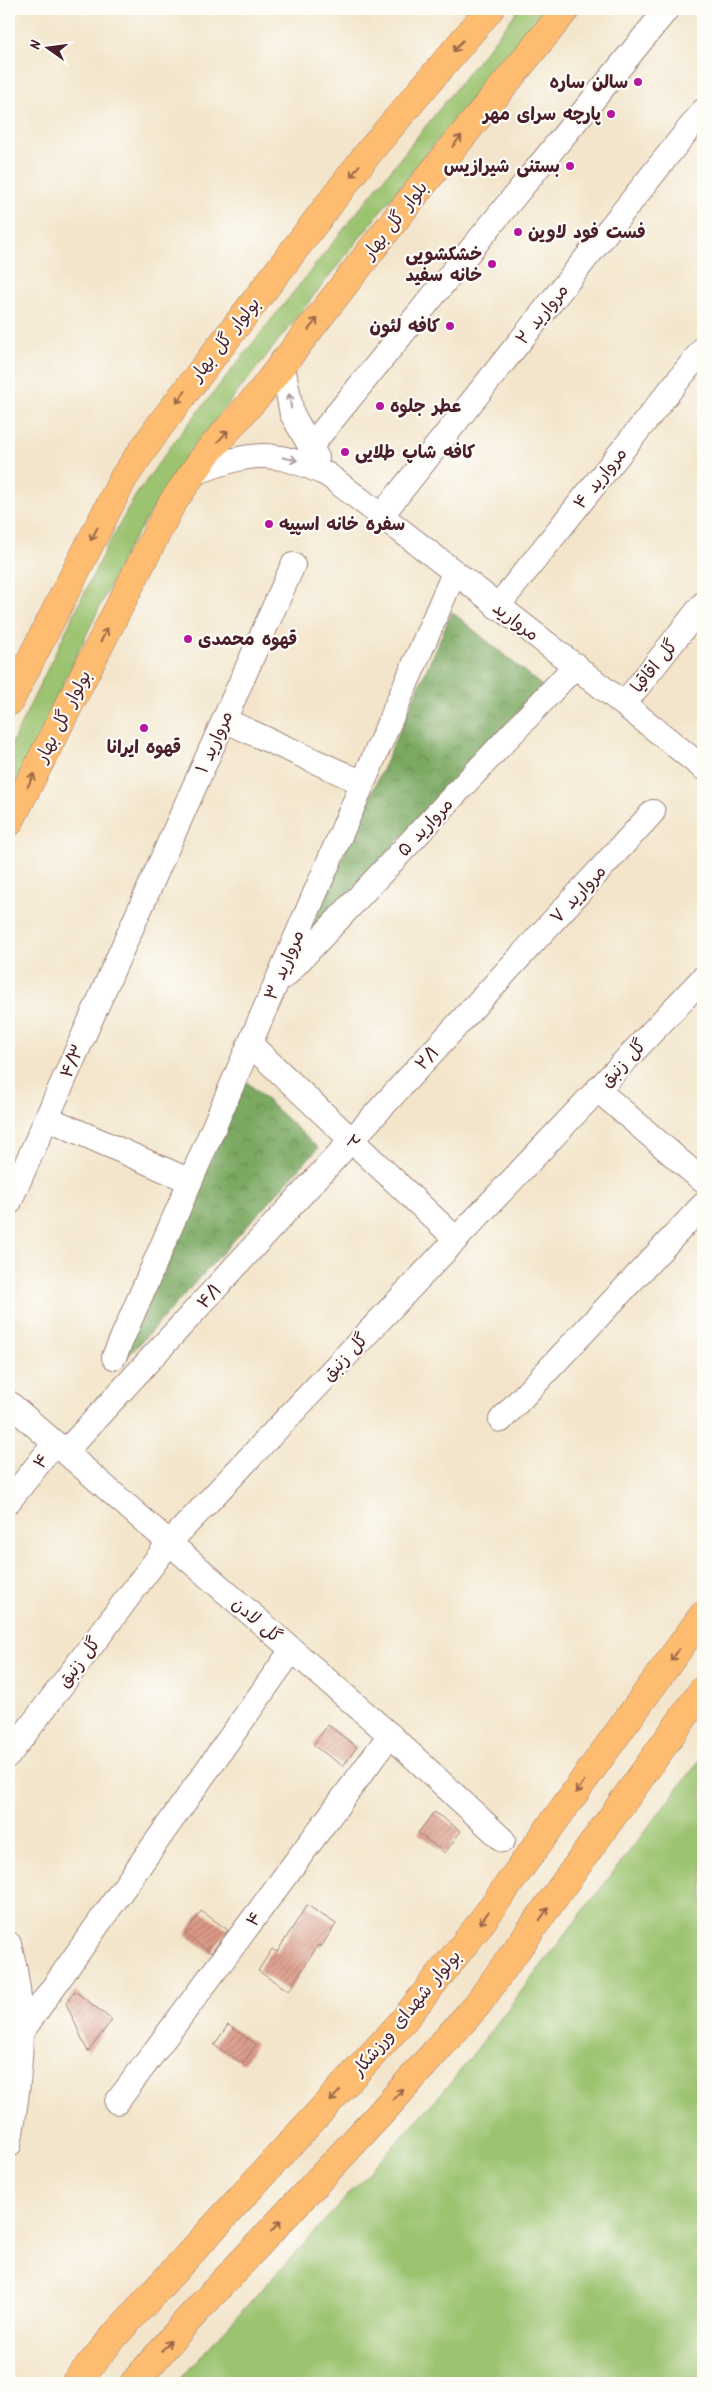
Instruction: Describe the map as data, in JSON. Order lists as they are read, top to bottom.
{
  "streets": {
    "main road": ["بلوار گل بهار", "بولوار گل بهار", "بولوار شهدای ورزشکار"],
    "street": [
      "مروارید ۲",
      "مروارید ۴",
      "مروارید",
      "گل اقاقیا",
      "مروارید ۱",
      "مروارید ۵",
      "مروارید ۷",
      "مروارید ۳",
      "۲/۱",
      "۴/۳",
      "گل زنبق",
      "۲",
      "۴/۱",
      "۴",
      "گل لادن"
    ]
  },
  "crossings": [
    ["بلوار گل بهار", "بولوار گل بهار"],
    ["بلوار گل بهار", "مروارید"],
    ["مروارید ۲", "مروارید"],
    ["بولوار گل بهار", "مروارید"],
    ["مروارید ۴", "مروارید"],
    ["مروارید", "گل اقاقیا"],
    ["مروارید", "مروارید ۵"],
    ["مروارید", "مروارید ۳"],
    ["مروارید ۱", "۴/۳"],
    ["مروارید ۵", "مروارید ۳"],
    ["مروارید ۷", "۲/۱"],
    ["مروارید ۳", "۲"],
    ["۲/۱", "۲"],
    ["۲/۱", "۴/۱"],
    ["گل زنبق", "۲"],
    ["گل زنبق", "گل لادن"],
    ["۲", "۴/۱"],
    ["۴/۱", "۴"],
    ["۴/۱", "گل لادن"],
    ["۴", "گل لادن"]
  ],
  "one_way": ["بلوار گل بهار"],
  "places": [
    "سالن ساره",
    "پارچه سرای مهر",
    "بستنی شیرازیس",
    "فست فود لاوین",
    "خشکشویی خانه سفید",
    "کافه لئون",
    "عطر جلوه",
    "کافه شاپ طلایی",
    "سفره خانه اسپیه",
    "قهوه محمدی",
    "قهوه ایرانا"
  ],
  "north": "left"
}
